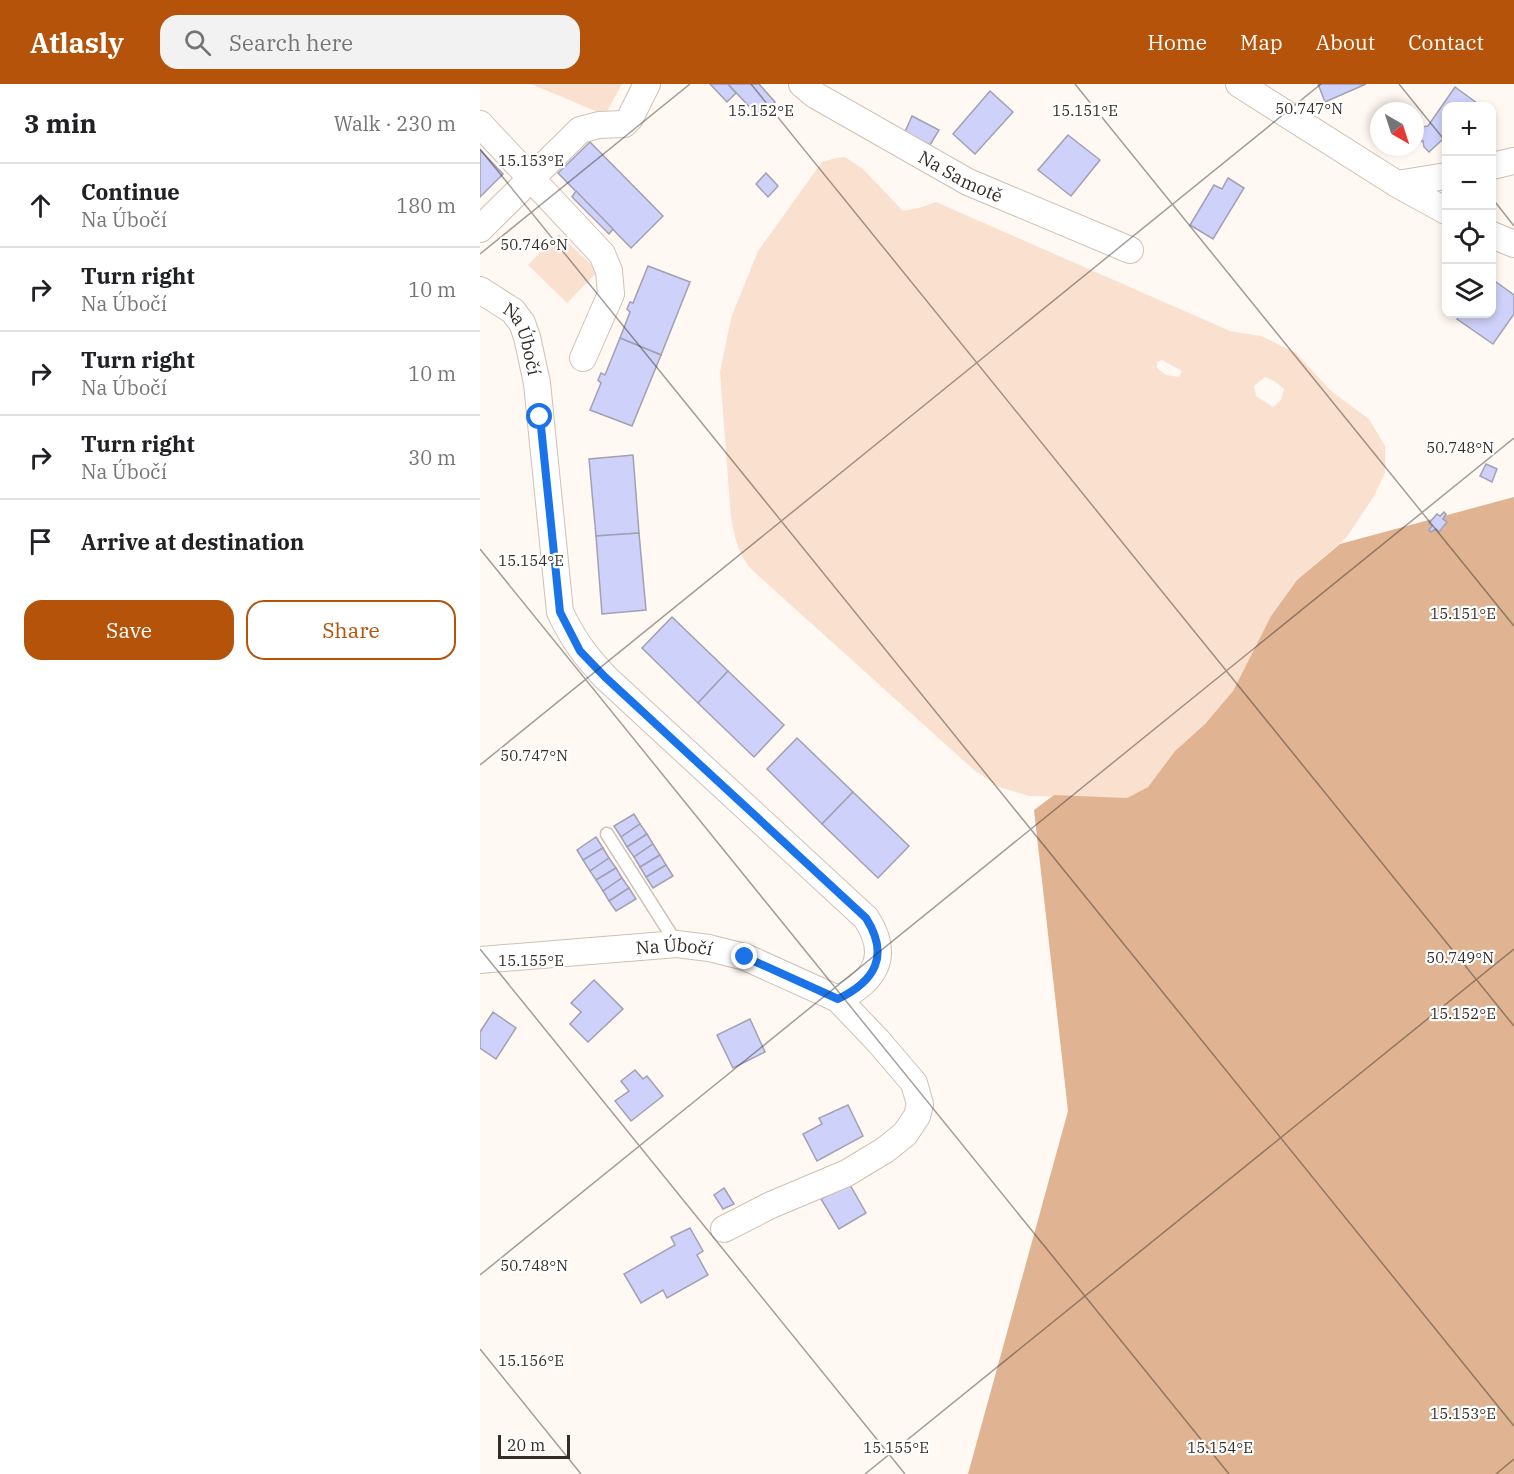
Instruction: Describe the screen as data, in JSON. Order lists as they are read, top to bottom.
{
  "streets": {
    "street": ["Na Samotě", "Na Úbočí"]
  },
  "scale_bar": "20 m",
  "north": "bottom right",
  "page": {
    "header": "Atlasly",
    "search": "Search here",
    "nav": [
      "Home",
      "Map",
      "About",
      "Contact"
    ],
    "heading": ["3 min", "Walk · 230 m"],
    "map_buttons": ["+", "−"],
    "list": [
      ["Continue", "Na Úbočí", "180 m"],
      ["Turn right", "Na Úbočí", "10 m"],
      ["Turn right", "Na Úbočí", "10 m"],
      ["Turn right", "Na Úbočí", "30 m"],
      "Arrive at destination"
    ],
    "buttons": ["Save", "Share"],
    "scale": "20 m"
  },
  "coordinates": [
    "50.747°N",
    "15.152°E",
    "15.151°E",
    "15.153°E",
    "50.746°N",
    "50.748°N",
    "15.154°E",
    "50.749°N",
    "15.155°E",
    "15.156°E"
  ]
}
